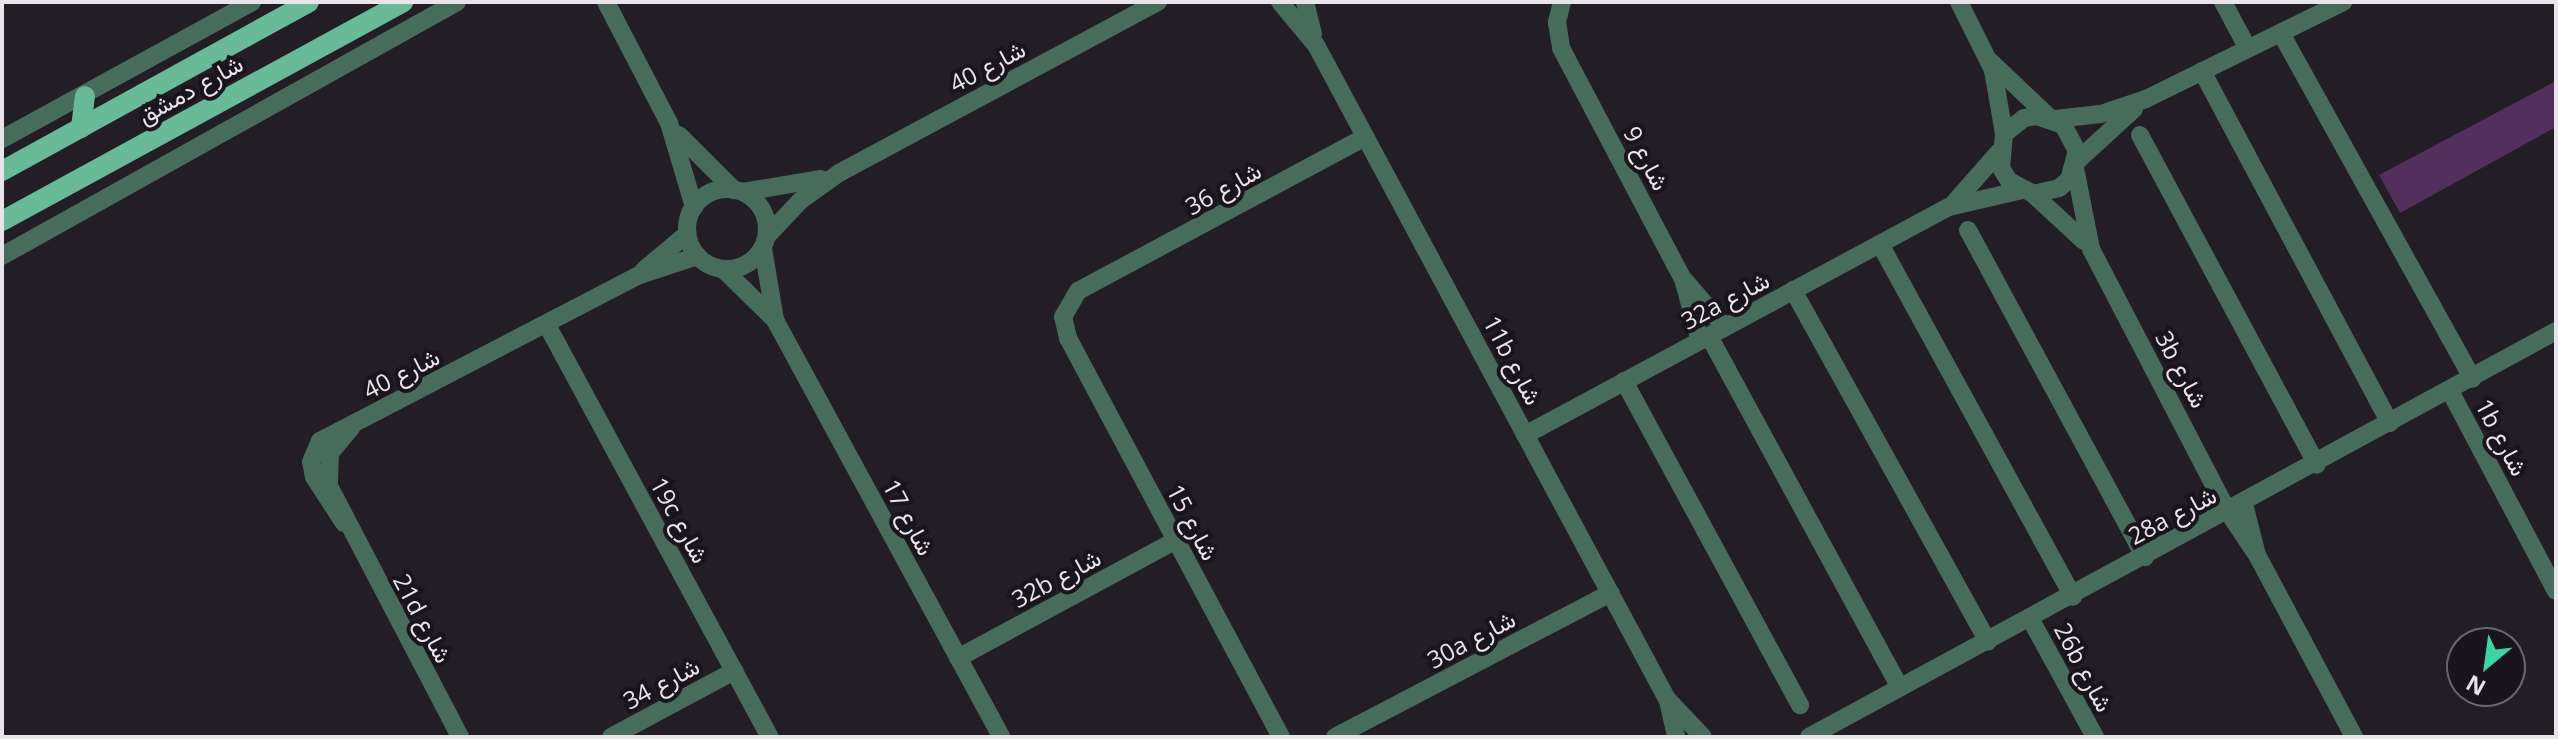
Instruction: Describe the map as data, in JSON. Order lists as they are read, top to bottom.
{
  "streets": {
    "main road": ["شارع دمشق"],
    "street": [
      "شارع 40",
      "شارع 9",
      "شارع 36",
      "32a شارع",
      "11b شارع",
      "3b شارع",
      "1b شارع",
      "28a شارع",
      "شارع 17",
      "19c شارع",
      "شارع 15",
      "32b شارع",
      "21d شارع",
      "30a شارع",
      "26b شارع",
      "شارع 34"
    ]
  },
  "crossings": [
    ["شارع 40", "شارع 17"],
    ["شارع 40", "19c شارع"],
    ["شارع 40", "21d شارع"],
    ["شارع 9", "32a شارع"],
    ["شارع 36", "11b شارع"],
    ["شارع 36", "شارع 15"],
    ["32a شارع", "11b شارع"],
    ["32a شارع", "3b شارع"],
    ["11b شارع", "30a شارع"],
    ["3b شارع", "28a شارع"],
    ["1b شارع", "28a شارع"],
    ["28a شارع", "26b شارع"],
    ["شارع 17", "32b شارع"],
    ["19c شارع", "شارع 34"],
    ["شارع 15", "32b شارع"]
  ],
  "north": "bottom left"
}
